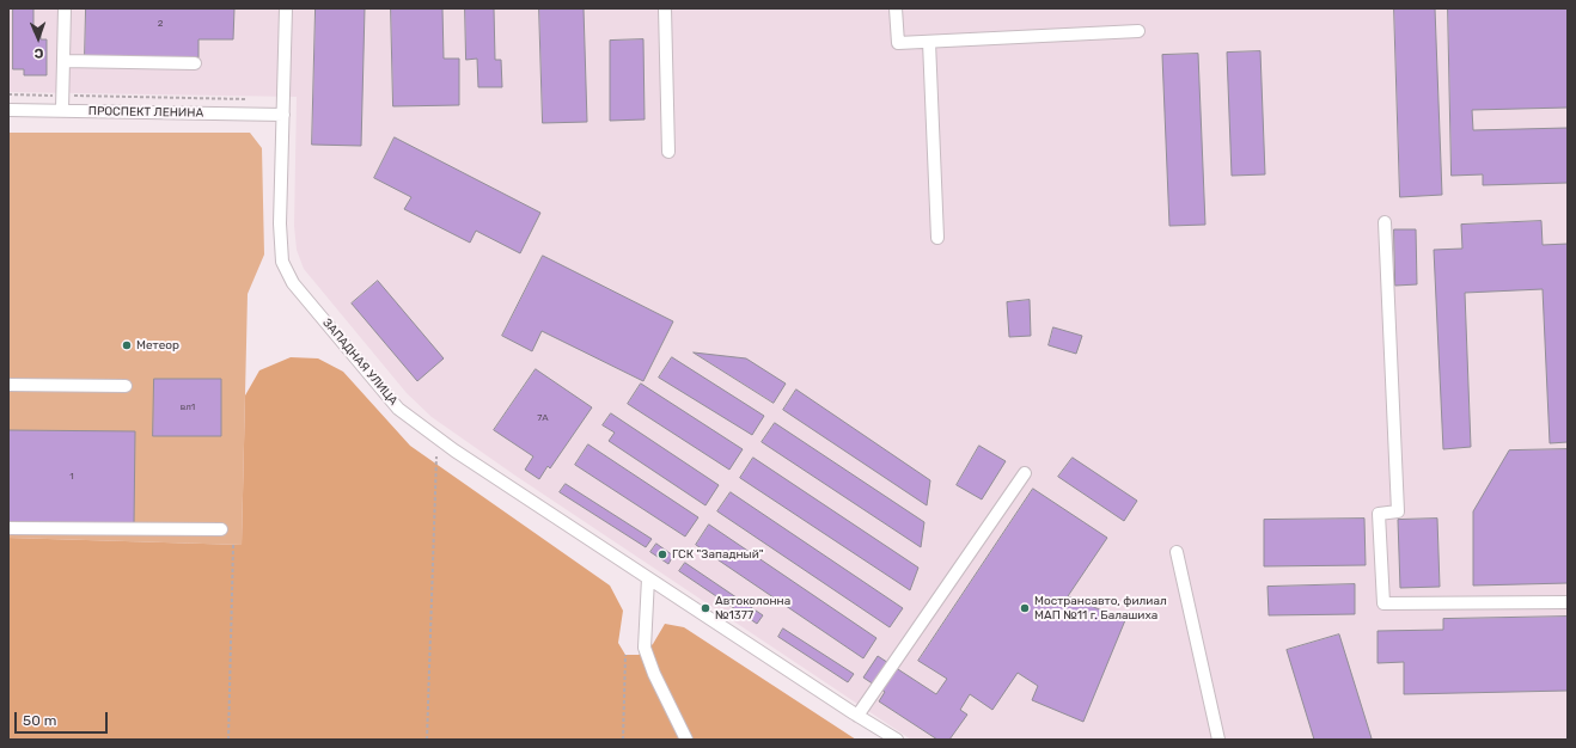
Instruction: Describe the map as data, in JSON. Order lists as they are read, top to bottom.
{
  "streets": {
    "street": ["ПРОСПЕКТ ЛЕНИНА", "ЗАПАДНАЯ УЛИЦА"]
  },
  "crossings": [
    ["ПРОСПЕКТ ЛЕНИНА", "ЗАПАДНАЯ УЛИЦА"]
  ],
  "places": [
    "Метеор",
    "ГСК \"Западный\"",
    "Автоколонна №1377",
    "Мострансавто, филиал МАП №11 г. Балашиха"
  ],
  "house_numbers": [
    "2",
    "вл1",
    "7А",
    "1"
  ],
  "scale_bar": "50 m",
  "north": "bottom"
}
